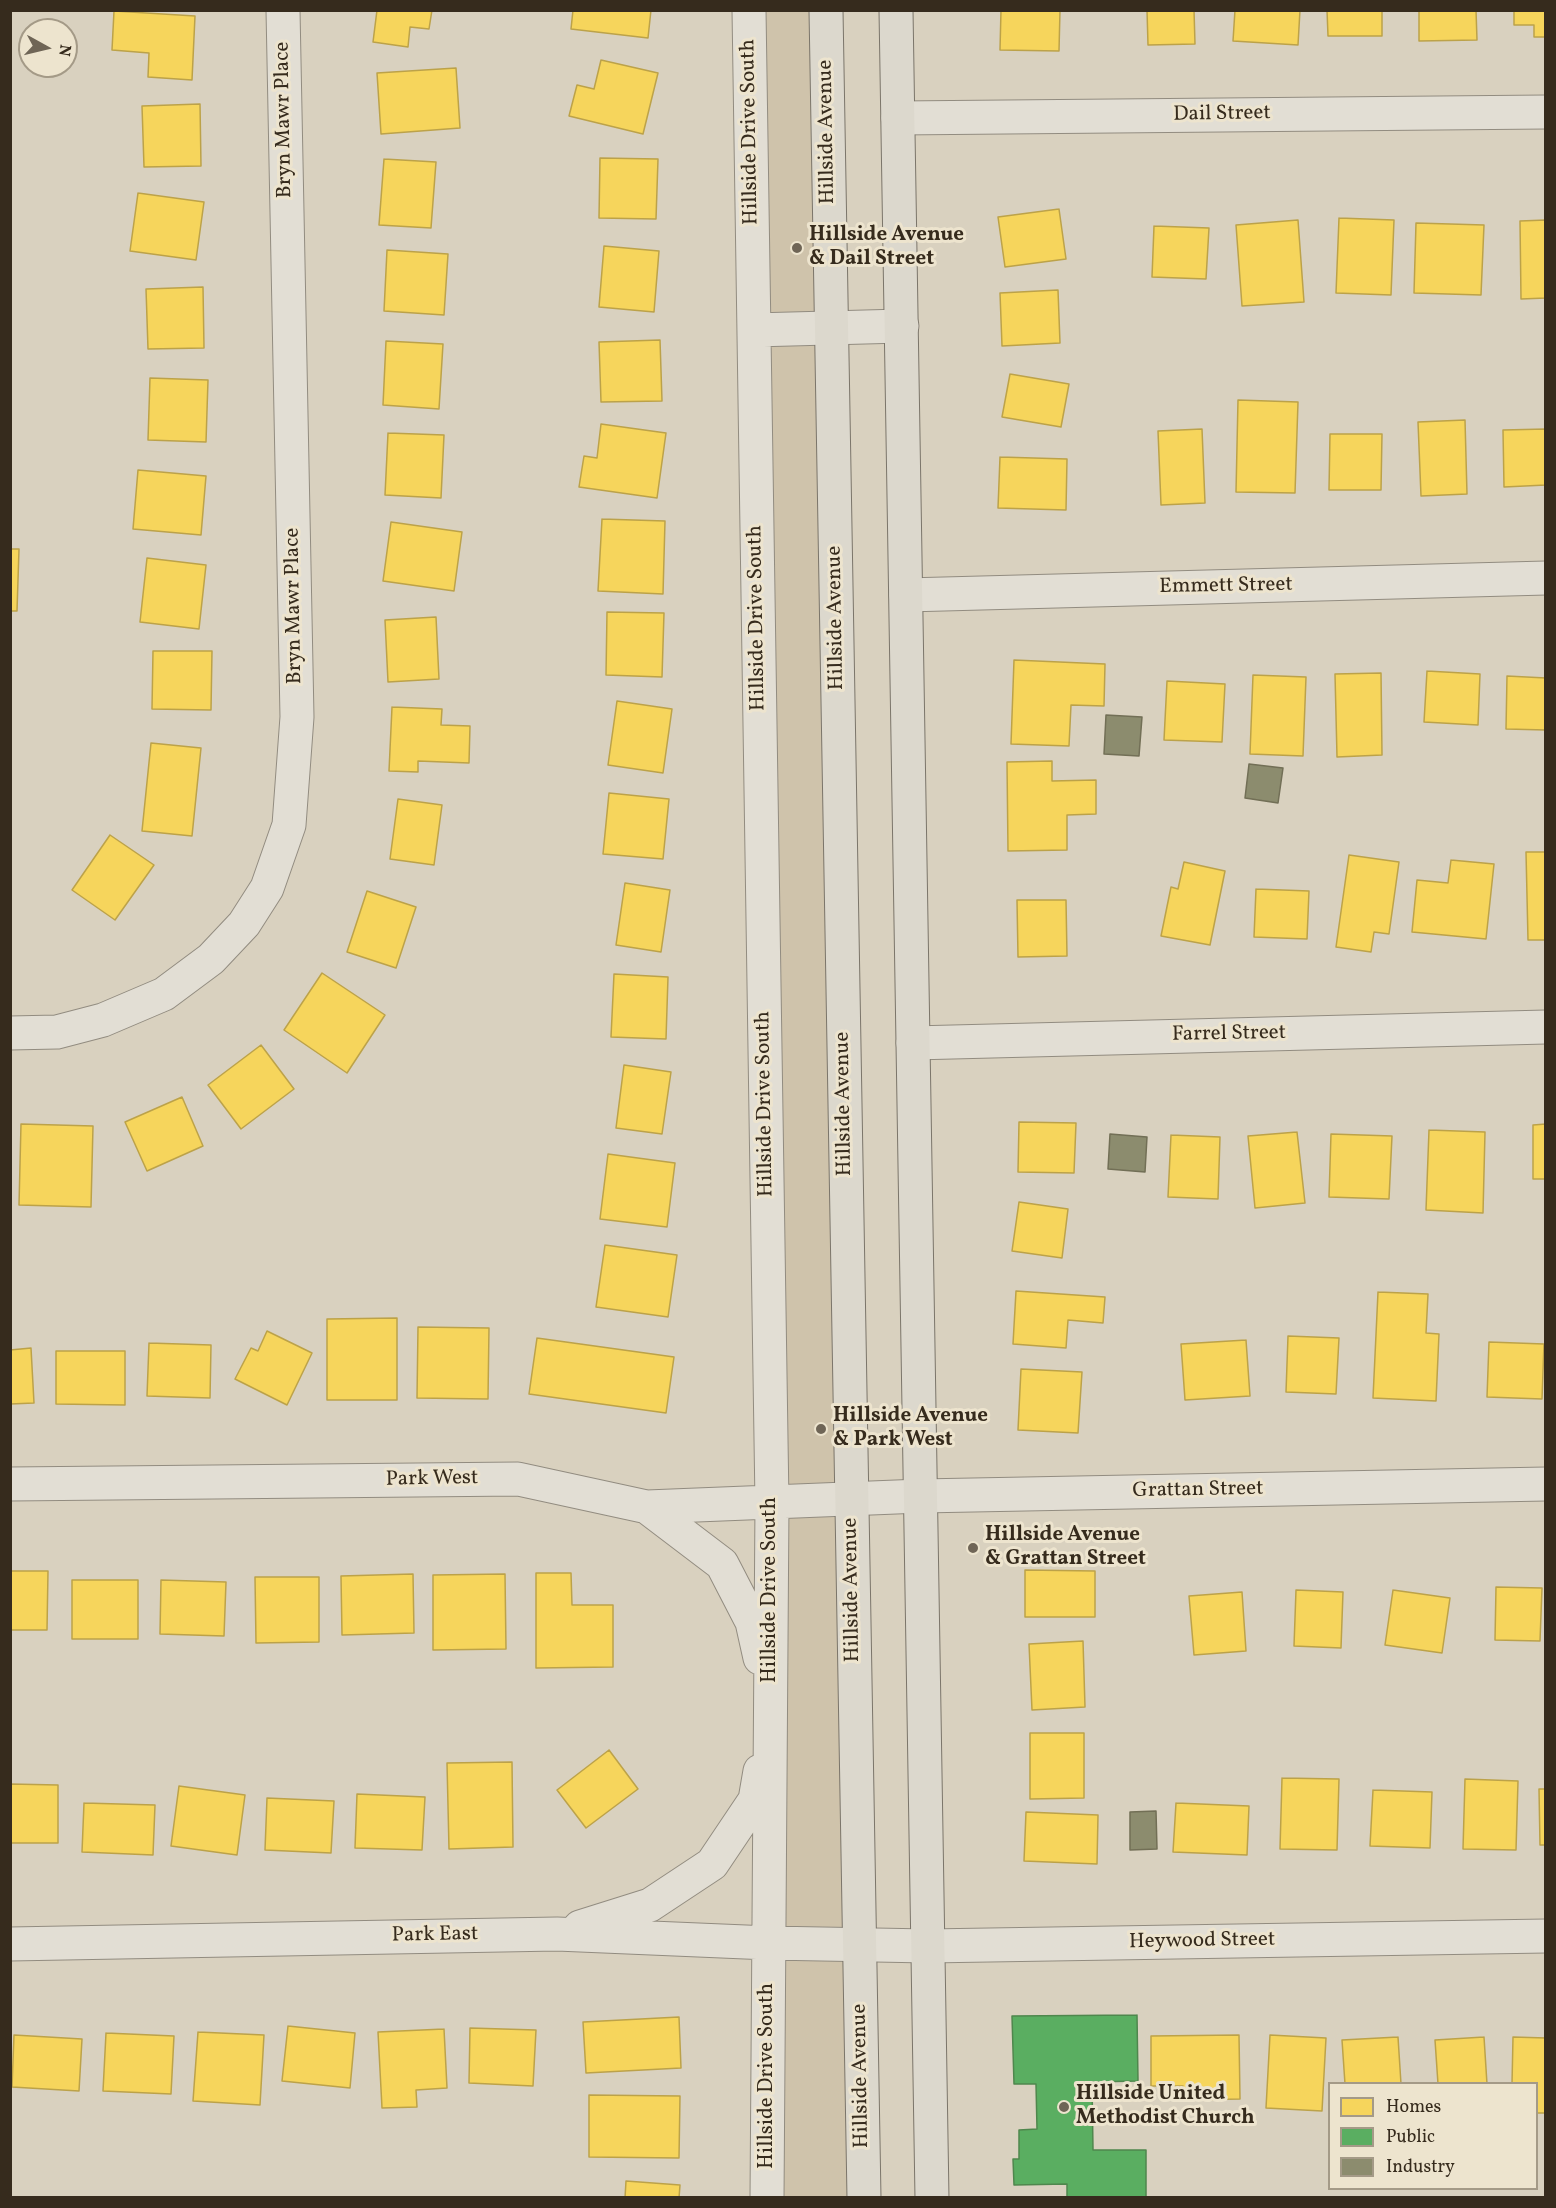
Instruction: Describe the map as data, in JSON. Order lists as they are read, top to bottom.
{
  "streets": {
    "main road": ["Hillside Avenue"],
    "street": [
      "Dail Street",
      "Bryn Mawr Place",
      "Hillside Drive South",
      "Emmett Street",
      "Farrel Street",
      "Park West",
      "Grattan Street",
      "Park East",
      "Heywood Street"
    ]
  },
  "crossings": [
    ["Hillside Drive South", "Park West"],
    ["Hillside Drive South", "Park East"],
    ["Hillside Avenue", "Park West"],
    ["Hillside Avenue", "Grattan Street"],
    ["Hillside Avenue", "Park East"],
    ["Hillside Avenue", "Heywood Street"],
    ["Park West", "Grattan Street"],
    ["Park East", "Heywood Street"]
  ],
  "places": [
    "Hillside Avenue & Dail Street",
    "Hillside Avenue & Park West",
    "Hillside Avenue & Grattan Street",
    "Hillside United Methodist Church"
  ],
  "legend": ["Homes", "Public", "Industry"],
  "north": "right"
}
